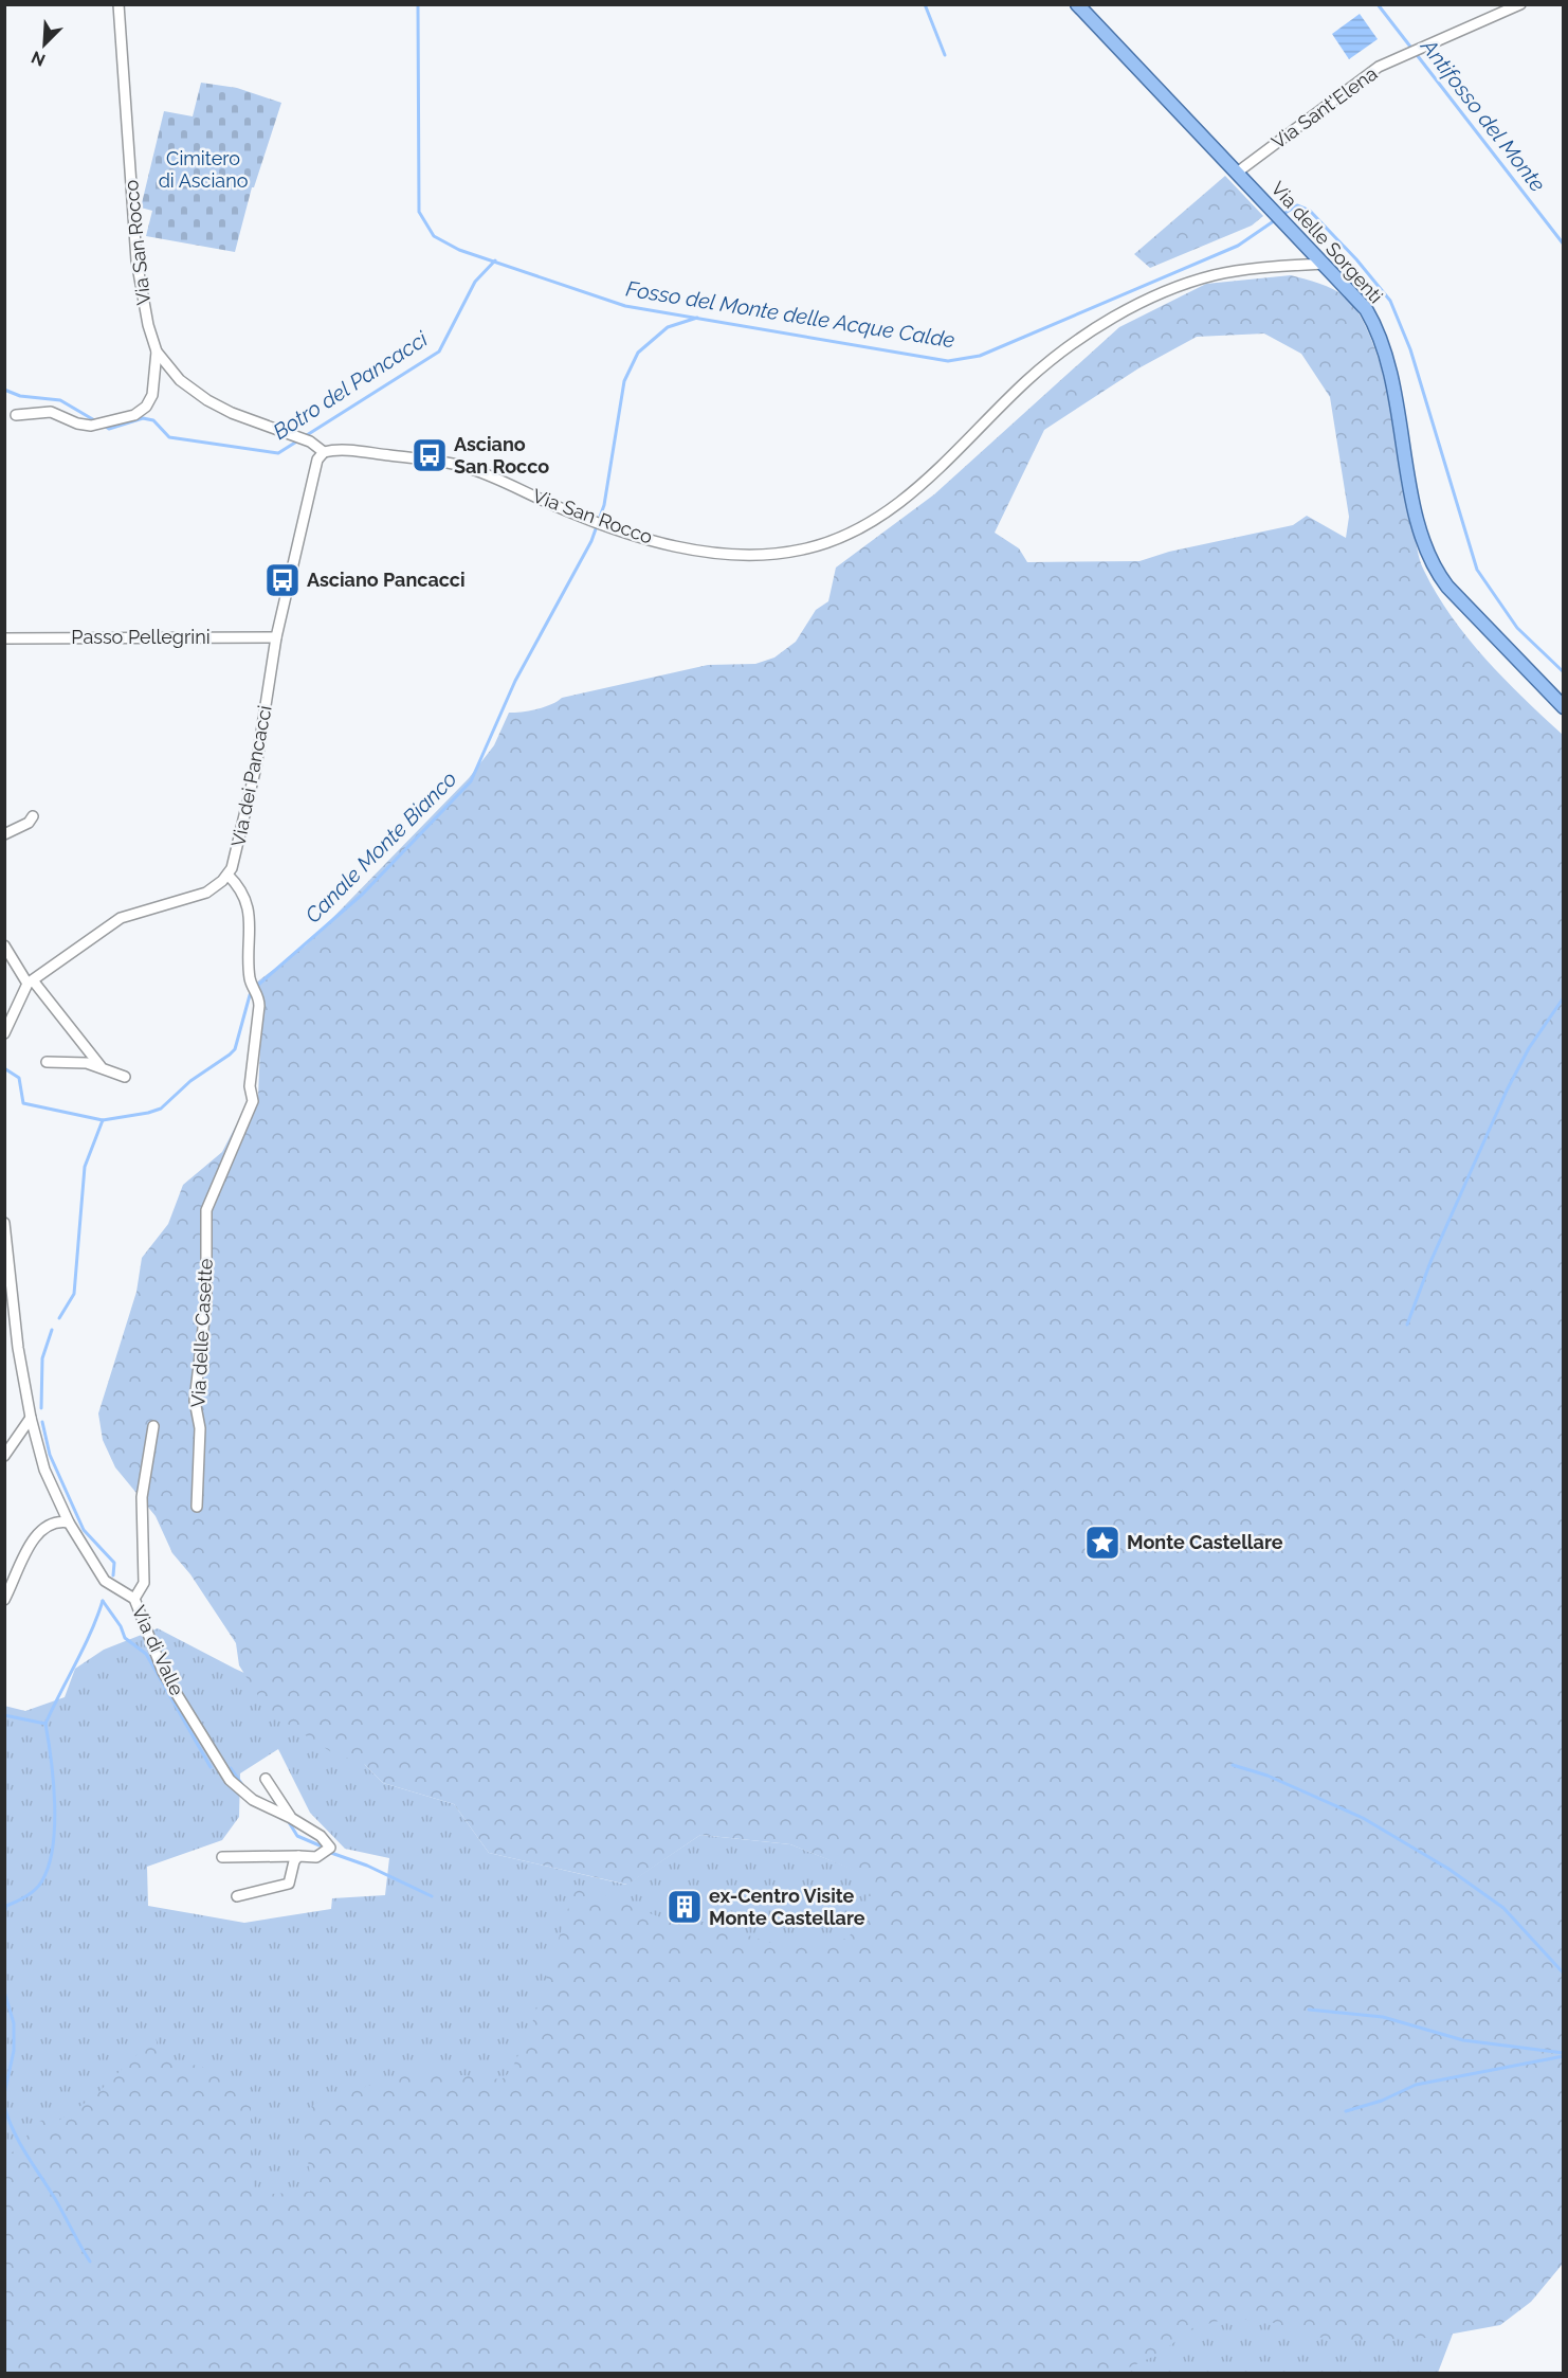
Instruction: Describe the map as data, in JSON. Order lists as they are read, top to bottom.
{
  "streets": {
    "main road": ["Via delle Sorgenti"],
    "street": [
      "Via Sant'Elena",
      "Via San Rocco",
      "Passo Pellegrini",
      "Via dei Pancacci",
      "Via delle Casette",
      "Via di Valle"
    ]
  },
  "crossings": [
    ["Via Sant'Elena", "Via delle Sorgenti"],
    ["Via San Rocco", "Via delle Sorgenti"],
    ["Via San Rocco", "Via dei Pancacci"],
    ["Passo Pellegrini", "Via dei Pancacci"],
    ["Via dei Pancacci", "Via delle Casette"]
  ],
  "water": [
    "Antifosso del Monte",
    "Fosso del Monte delle Acque Calde",
    "Botro del Pancacci",
    "Canale Monte Bianco"
  ],
  "parks": ["Cimitero di Asciano"],
  "places": {
    "bus stop": ["Asciano San Rocco", "Asciano Pancacci"],
    "place": ["Monte Castellare"],
    "building": ["ex-Centro Visite Monte Castellare"]
  },
  "north": "bottom left"
}
